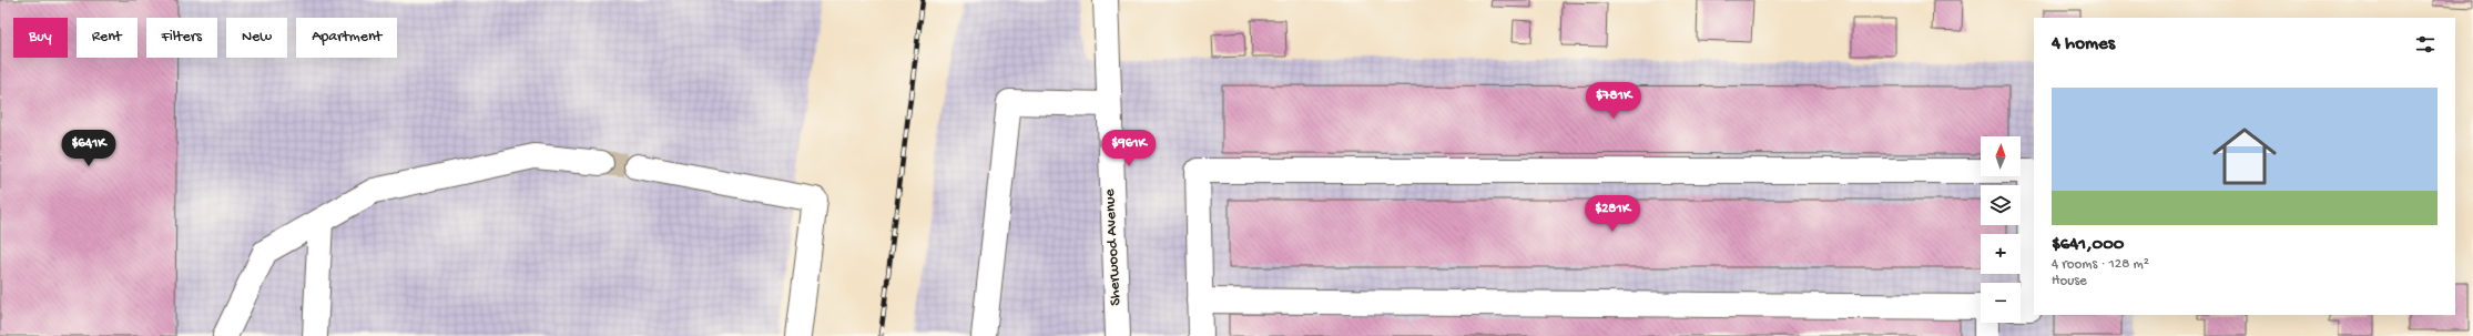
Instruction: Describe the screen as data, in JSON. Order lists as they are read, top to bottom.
{
  "streets": {
    "street": ["Sherwood Avenue"]
  },
  "north": "top",
  "page": {
    "chip": [
      "Buy",
      "Rent",
      "Filters",
      "New",
      "Apartment"
    ],
    "heading": "4 homes",
    "list": [
      {
        "name": "$641,000",
        "note": "4 rooms · 128 m² · House"
      }
    ],
    "price": [
      "$781K",
      "$641K",
      "$961K",
      "$281K"
    ],
    "map_buttons": ["+", "−"]
  }
}
